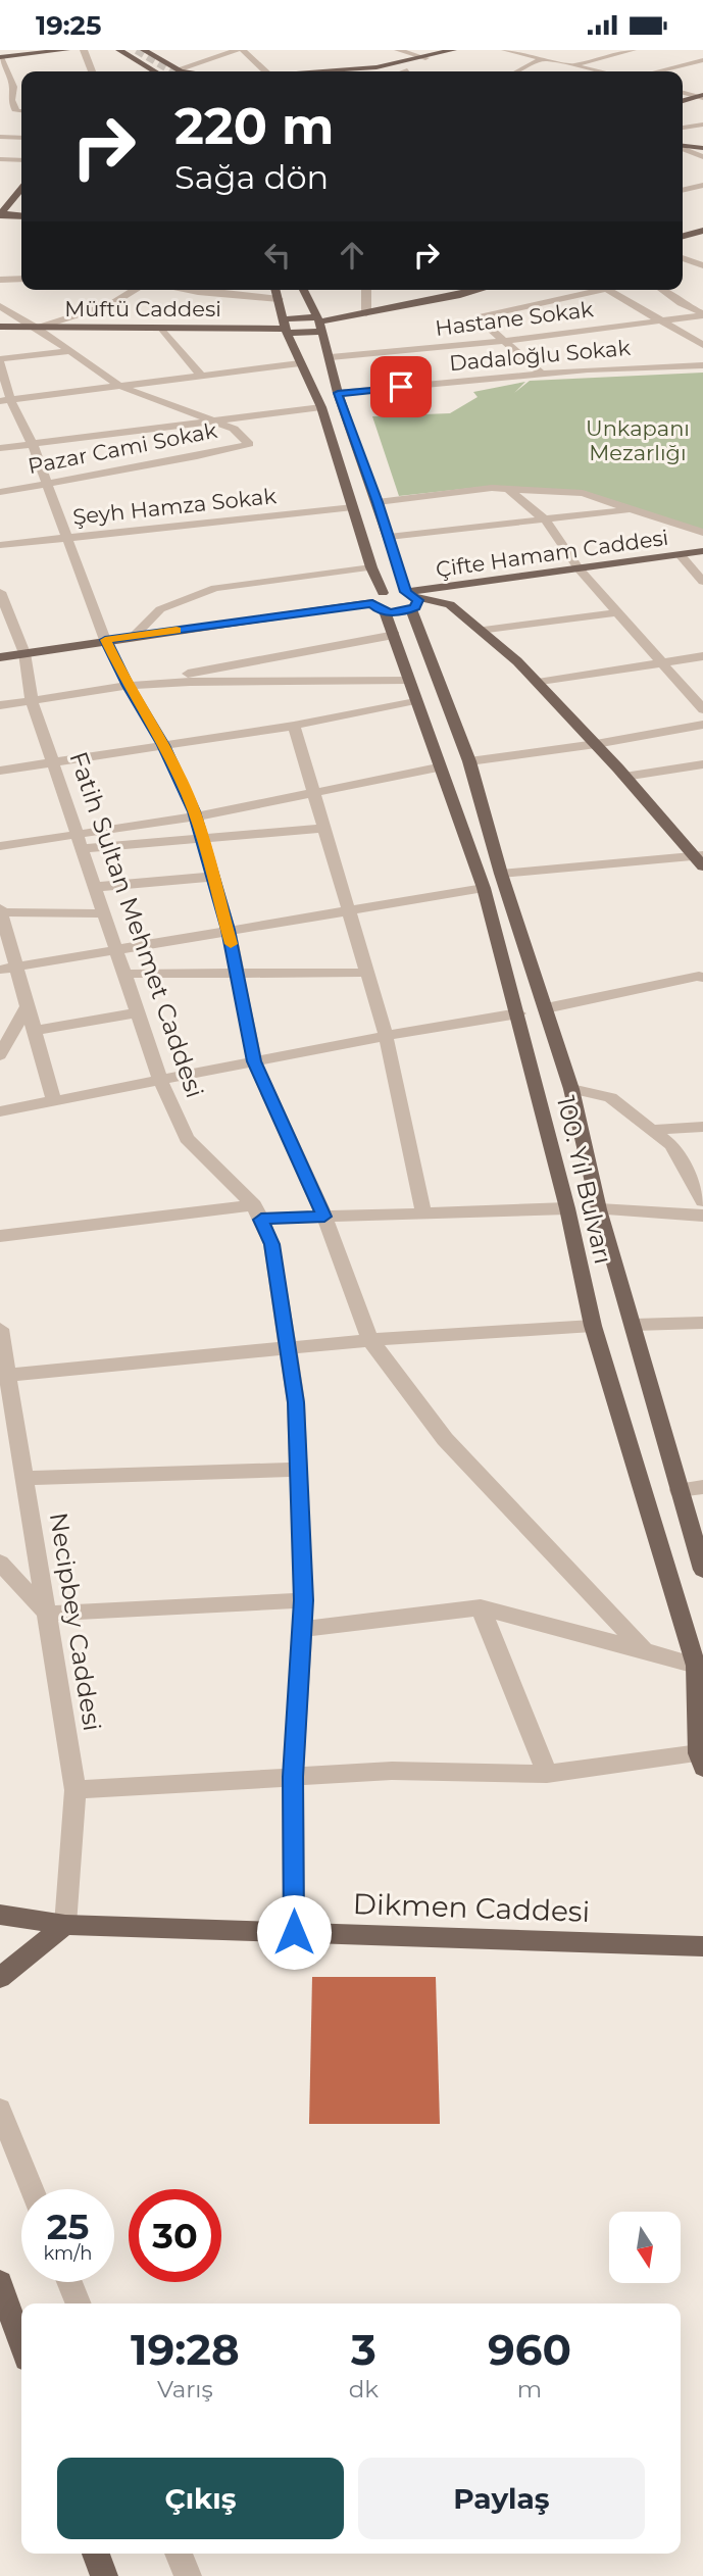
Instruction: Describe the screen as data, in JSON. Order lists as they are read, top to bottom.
{
  "streets": {
    "main road": [
      "Müftü Caddesi",
      "Çifte Hamam Caddesi",
      "100. Yıl Bulvarı",
      "Dikmen Caddesi"
    ],
    "street": [
      "Hastane Sokak",
      "Dadaloğlu Sokak",
      "Pazar Cami Sokak",
      "Şeyh Hamza Sokak",
      "Fatih Sultan Mehmet Caddesi",
      "Necipbey Caddesi"
    ]
  },
  "crossings": [
    ["Müftü Caddesi", "100. Yıl Bulvarı"],
    ["Hastane Sokak", "100. Yıl Bulvarı"],
    ["Dadaloğlu Sokak", "100. Yıl Bulvarı"],
    ["Çifte Hamam Caddesi", "100. Yıl Bulvarı"],
    ["Fatih Sultan Mehmet Caddesi", "Dikmen Caddesi"],
    ["Necipbey Caddesi", "Dikmen Caddesi"]
  ],
  "parks": ["Unkapanı Mezarlığı"],
  "north": "bottom",
  "page": {
    "status": "19:25",
    "turn": ["220 m", "Sağa dön"],
    "speed": "25 km/h",
    "limit": "30",
    "eta": [
      "19:28",
      "Varış",
      "3",
      "dk",
      "960",
      "m"
    ],
    "buttons": ["Çıkış", "Paylaş"]
  }
}
